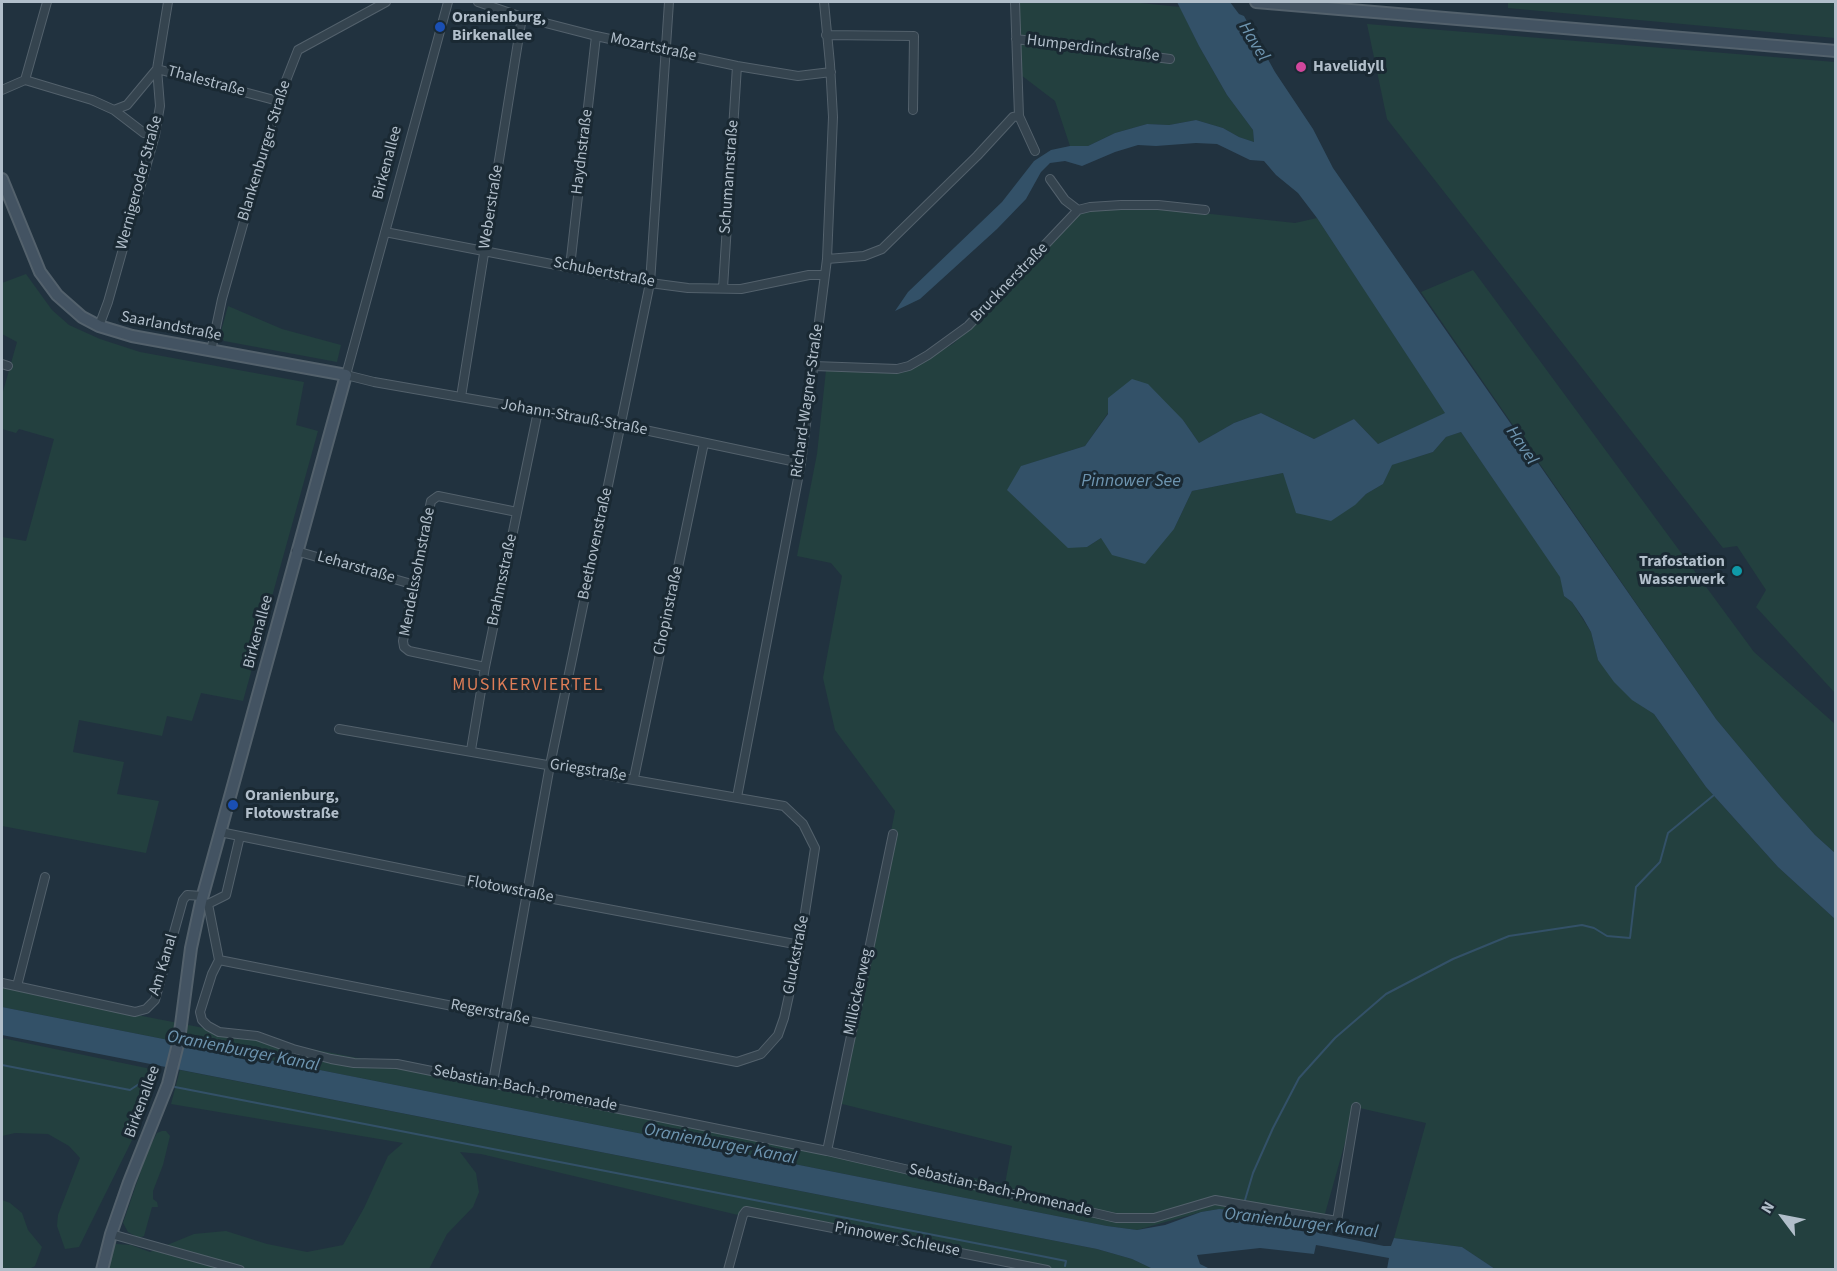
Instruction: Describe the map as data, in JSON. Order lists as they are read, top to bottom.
{
  "streets": {
    "street": [
      "Mozartstraße",
      "Humperdinckstraße",
      "Thalestraße",
      "Blankenburger Straße",
      "Haydnstraße",
      "Birkenallee",
      "Schumannstraße",
      "Wernigeroder Straße",
      "Weberstraße",
      "Schubertstraße",
      "Brucknerstraße",
      "Saarlandstraße",
      "Richard-Wagner-Straße",
      "Johann-Strauß-Straße",
      "Beethovenstraße",
      "Leharstraße",
      "Mendelssohnstraße",
      "Brahmsstraße",
      "Chopinstraße",
      "Griegstraße",
      "Flotowstraße",
      "Gluckstraße",
      "Am Kanal",
      "Millöckerweg",
      "Regerstraße",
      "Sebastian-Bach-Promenade",
      "Pinnower Schleuse"
    ]
  },
  "crossings": [
    ["Mozartstraße", "Haydnstraße"],
    ["Mozartstraße", "Schumannstraße"],
    ["Mozartstraße", "Weberstraße"],
    ["Mozartstraße", "Richard-Wagner-Straße"],
    ["Mozartstraße", "Beethovenstraße"],
    ["Thalestraße", "Blankenburger Straße"],
    ["Thalestraße", "Wernigeroder Straße"],
    ["Blankenburger Straße", "Saarlandstraße"],
    ["Haydnstraße", "Schubertstraße"],
    ["Birkenallee", "Schubertstraße"],
    ["Birkenallee", "Saarlandstraße"],
    ["Birkenallee", "Johann-Strauß-Straße"],
    ["Birkenallee", "Leharstraße"],
    ["Birkenallee", "Flotowstraße"],
    ["Birkenallee", "Am Kanal"],
    ["Schumannstraße", "Schubertstraße"],
    ["Wernigeroder Straße", "Saarlandstraße"],
    ["Weberstraße", "Schubertstraße"],
    ["Weberstraße", "Johann-Strauß-Straße"],
    ["Schubertstraße", "Richard-Wagner-Straße"],
    ["Schubertstraße", "Beethovenstraße"],
    ["Brucknerstraße", "Richard-Wagner-Straße"],
    ["Saarlandstraße", "Johann-Strauß-Straße"],
    ["Richard-Wagner-Straße", "Johann-Strauß-Straße"],
    ["Richard-Wagner-Straße", "Griegstraße"],
    ["Johann-Strauß-Straße", "Beethovenstraße"],
    ["Johann-Strauß-Straße", "Brahmsstraße"],
    ["Johann-Strauß-Straße", "Chopinstraße"],
    ["Beethovenstraße", "Griegstraße"],
    ["Beethovenstraße", "Flotowstraße"],
    ["Beethovenstraße", "Regerstraße"],
    ["Beethovenstraße", "Sebastian-Bach-Promenade"],
    ["Leharstraße", "Mendelssohnstraße"],
    ["Mendelssohnstraße", "Brahmsstraße"],
    ["Brahmsstraße", "Griegstraße"],
    ["Chopinstraße", "Griegstraße"],
    ["Griegstraße", "Gluckstraße"],
    ["Flotowstraße", "Gluckstraße"],
    ["Gluckstraße", "Regerstraße"],
    ["Millöckerweg", "Sebastian-Bach-Promenade"],
    ["Regerstraße", "Sebastian-Bach-Promenade"]
  ],
  "districts": ["MUSIKERVIERTEL"],
  "water": ["Havel", "Pinnower See", "Oranienburger Kanal"],
  "places": [
    "Oranienburg, Birkenallee",
    "Havelidyll",
    "Trafostation Wasserwerk",
    "Oranienburg, Flotowstraße"
  ],
  "north": "top left"
}
